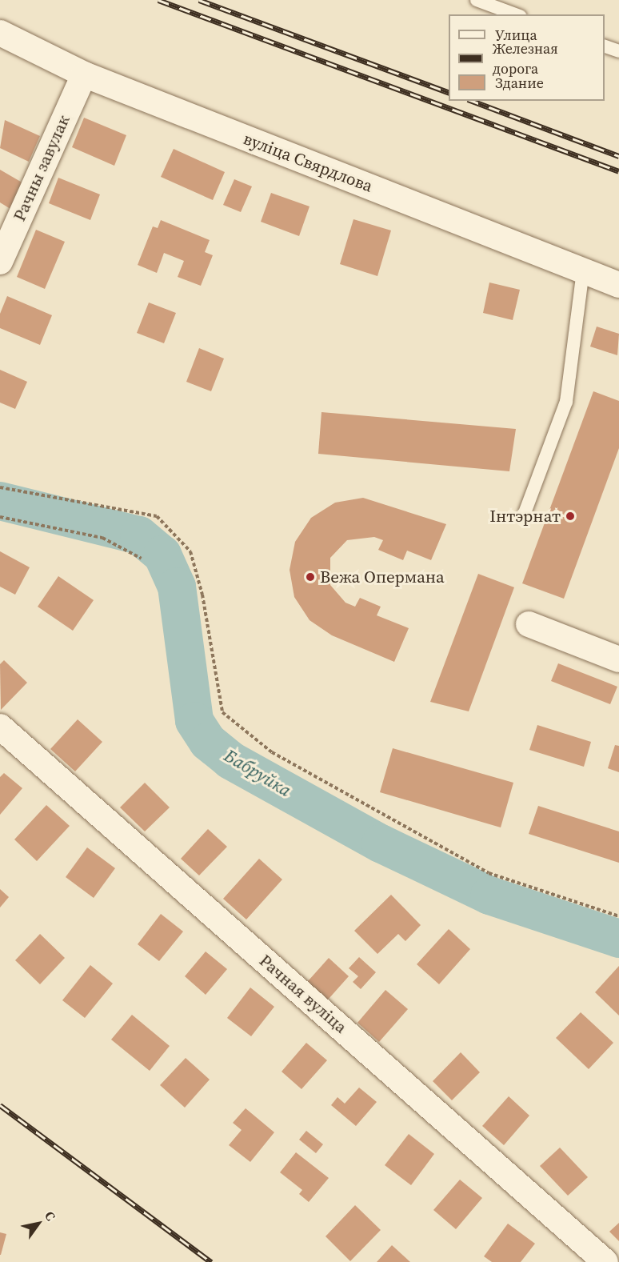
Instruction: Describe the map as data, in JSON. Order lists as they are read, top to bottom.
{
  "streets": {
    "street": ["вуліца Свярдлова", "Рачны завулак", "Рачная вуліца"]
  },
  "crossings": [
    ["вуліца Свярдлова", "Рачны завулак"]
  ],
  "water": ["Бабруйка"],
  "places": ["Інтэрнат", "Вежа Опермана"],
  "legend": ["Улица", "Железная дорога", "Здание"],
  "north": "top right"
}
